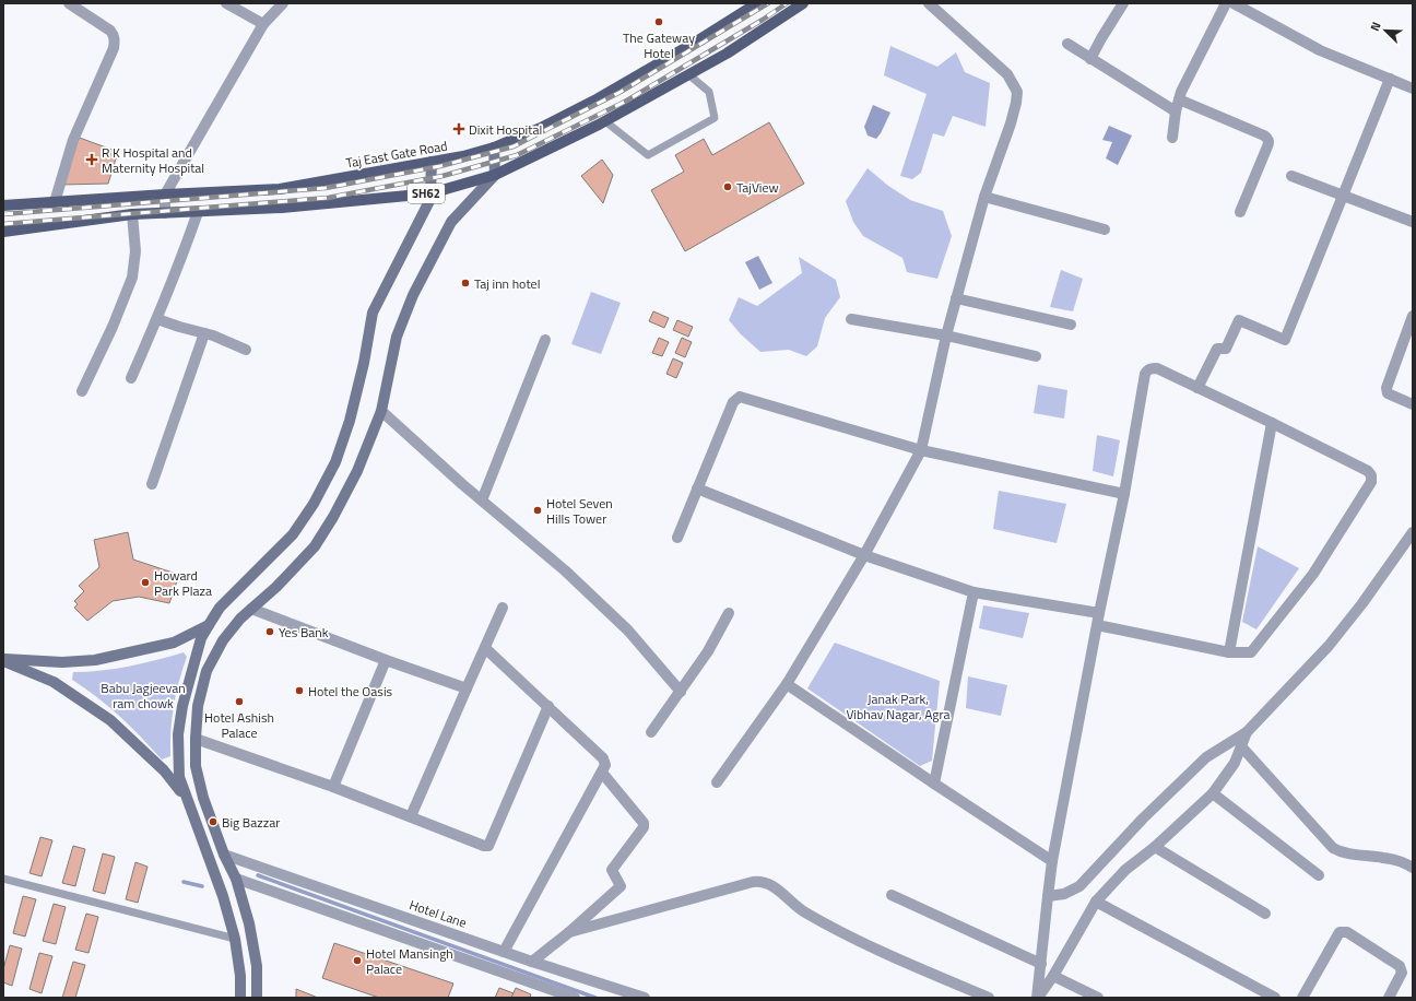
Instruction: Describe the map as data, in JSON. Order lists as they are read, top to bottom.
{
  "streets": {
    "main road": ["Taj East Gate Road", "SH62"],
    "street": ["Hotel Lane"]
  },
  "parks": ["Babu Jagjeevan ram chowk", "Janak Park, Vibhav Nagar, Agra"],
  "places": {
    "other": [
      "The Gateway Hotel",
      "TajView",
      "Taj inn hotel",
      "Hotel Seven Hills Tower",
      "Howard Park Plaza",
      "Yes Bank",
      "Hotel the Oasis",
      "Hotel Ashish Palace",
      "Big Bazzar",
      "Hotel Mansingh Palace"
    ],
    "health": ["Dixit Hospital", "R K Hospital and Maternity Hospital"]
  },
  "north": "top left"
}
